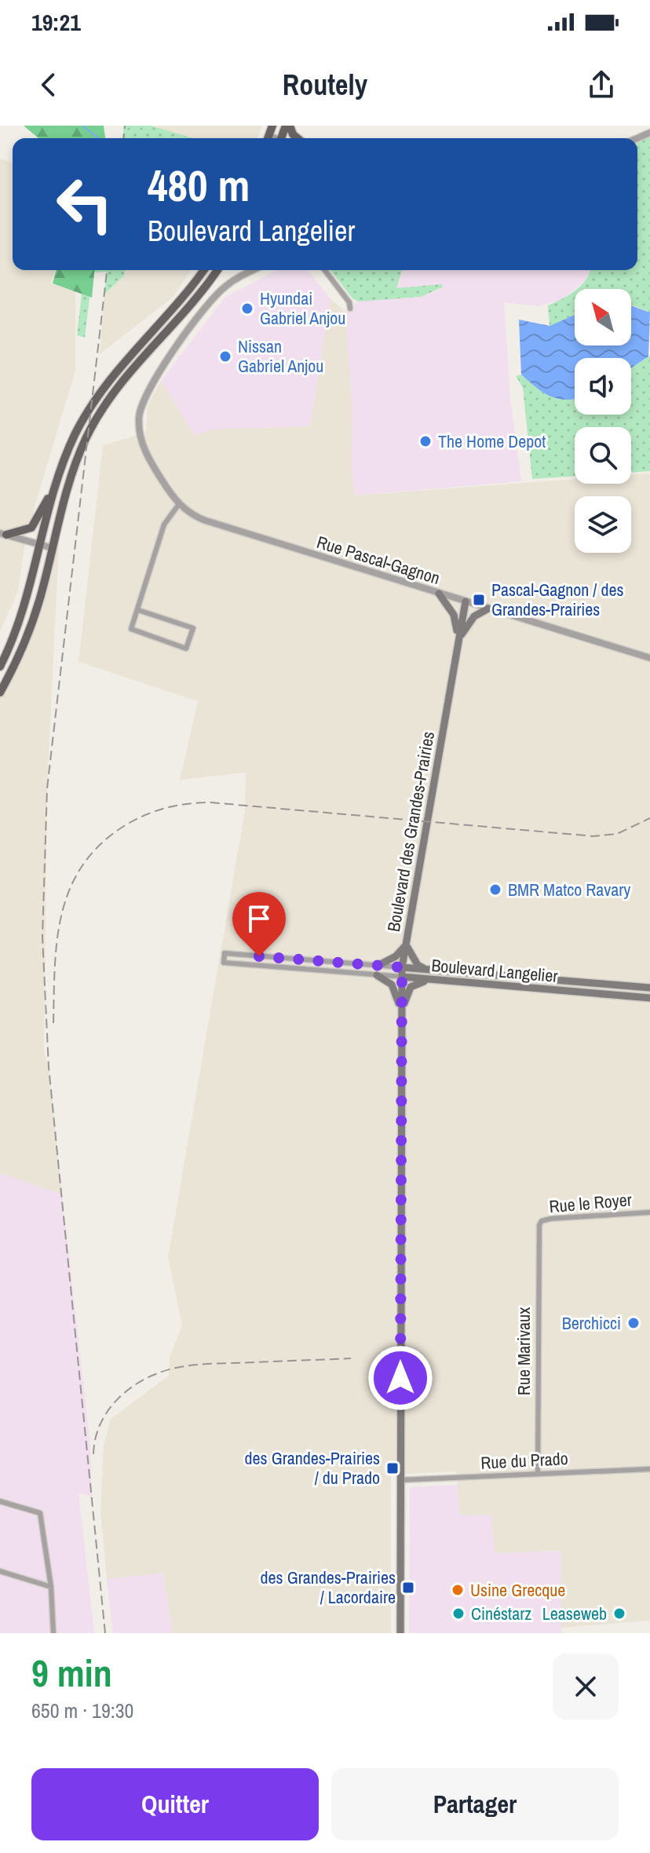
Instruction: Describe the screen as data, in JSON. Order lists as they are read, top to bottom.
{
  "streets": {
    "main road": ["Boulevard des Grandes-Prairies", "Boulevard Langelier"],
    "street": [
      "Rue Pascal-Gagnon",
      "Rue le Royer",
      "Rue Marivaux",
      "Rue du Prado"
    ]
  },
  "crossings": [
    ["Rue Pascal-Gagnon", "Boulevard des Grandes-Prairies"],
    ["Boulevard des Grandes-Prairies", "Boulevard Langelier"],
    ["Boulevard des Grandes-Prairies", "Rue du Prado"],
    ["Rue le Royer", "Rue Marivaux"],
    ["Rue Marivaux", "Rue du Prado"]
  ],
  "places": {
    "other": [
      "Hyundai Gabriel Anjou",
      "Nissan Gabriel Anjou",
      "The Home Depot",
      "BMR Matco Ravary",
      "Berchicci",
      "Usine Grecque",
      "Cinéstarz",
      "Leaseweb"
    ],
    "transit": ["Pascal-Gagnon / des Grandes-Prairies", "des Grandes-Prairies / du Prado", "des Grandes-Prairies / Lacordaire"]
  },
  "north": "top left",
  "page": {
    "status": "19:21",
    "header": "Routely",
    "turn": ["480 m", "Boulevard Langelier"],
    "heading": ["9 min", "650 m · 19:30"],
    "buttons": ["Quitter", "Partager"]
  }
}
